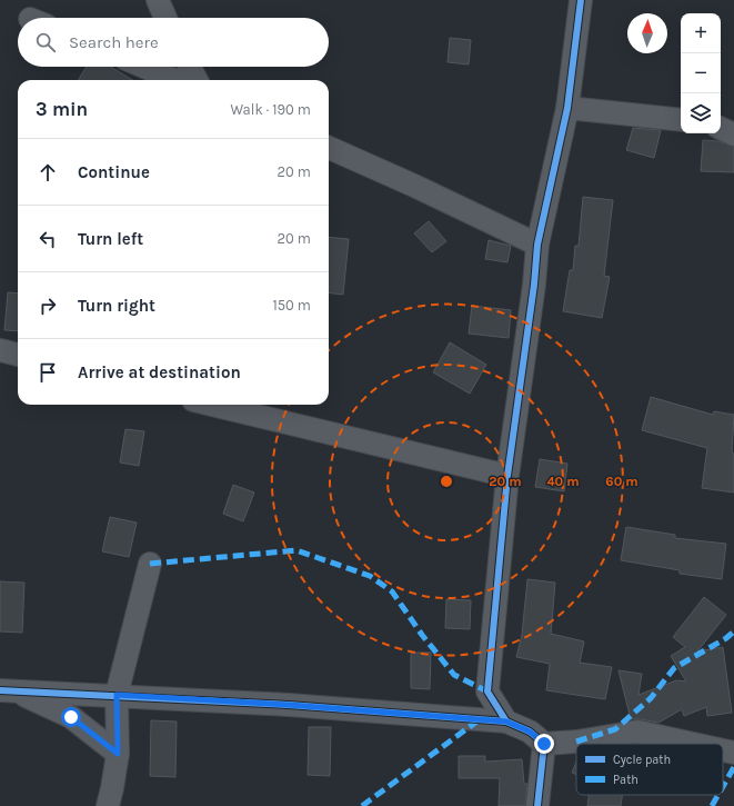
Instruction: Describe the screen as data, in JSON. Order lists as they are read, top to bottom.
{
  "legend": ["Cycle path", "Path"],
  "north": "top",
  "page": {
    "map_buttons": ["+", "−"],
    "search": "Search here",
    "heading": ["3 min", "Walk · 190 m"],
    "list": [
      ["Continue", "20 m"],
      ["Turn left", "20 m"],
      ["Turn right", "150 m"],
      "Arrive at destination"
    ]
  },
  "rings": ["20 m", "40 m", "60 m"]
}
